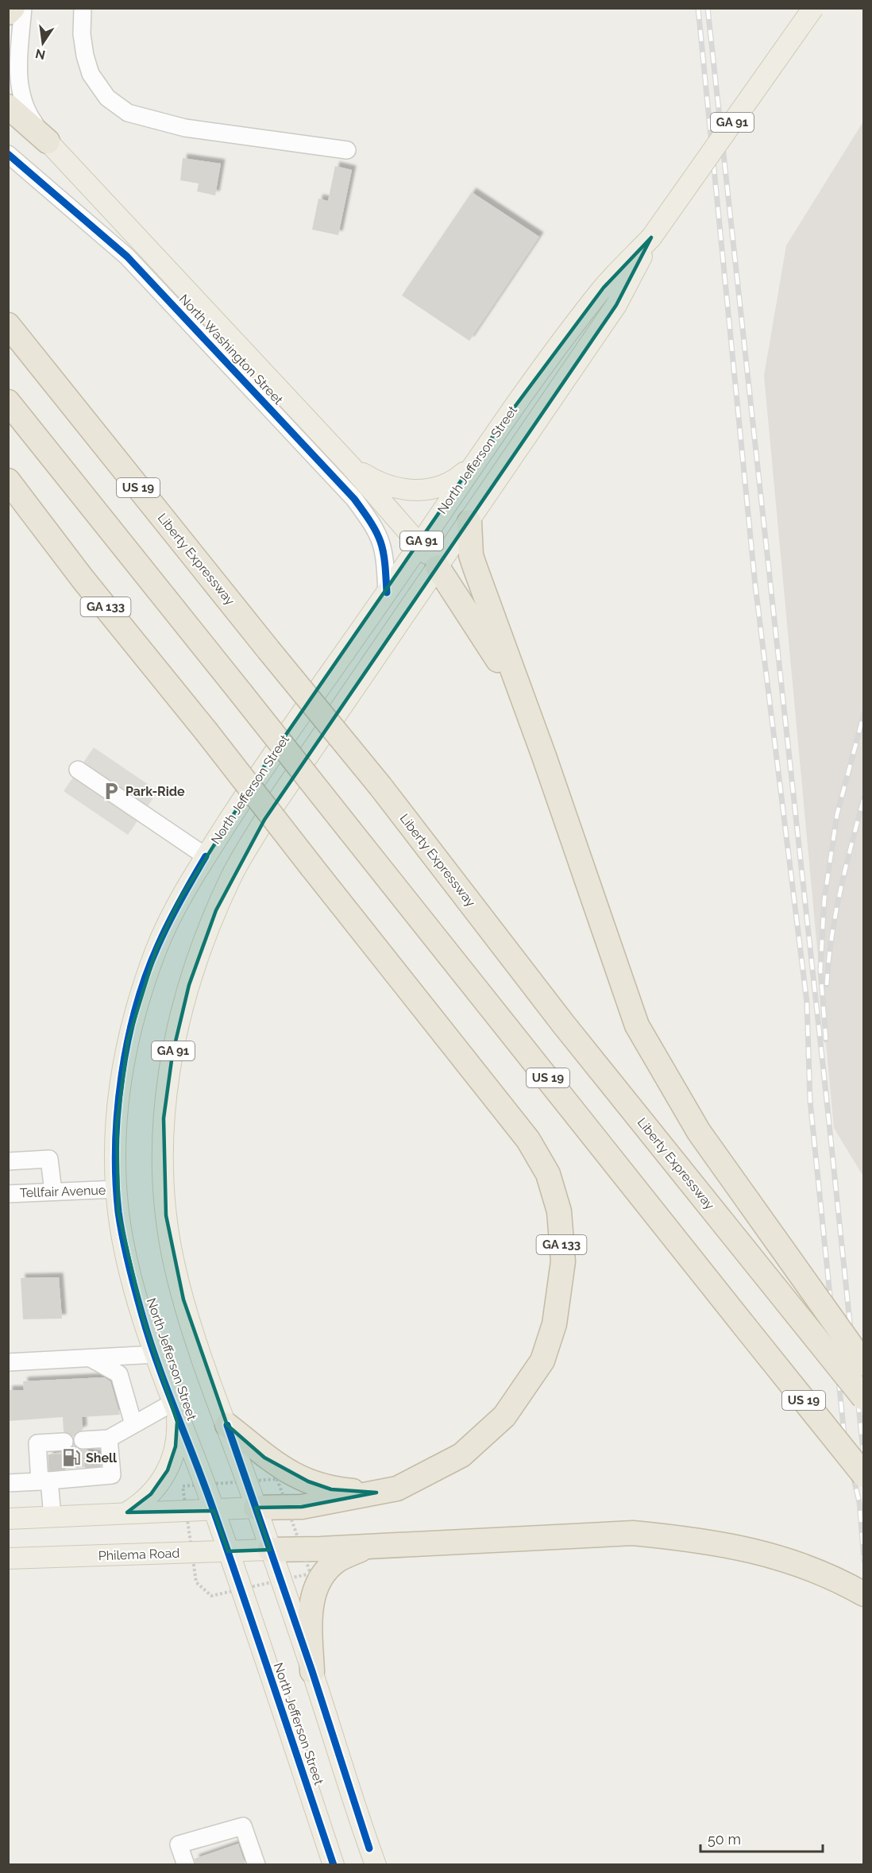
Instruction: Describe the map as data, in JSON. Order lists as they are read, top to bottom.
{
  "streets": {
    "highway": ["US 19", "Liberty Expressway", "GA 133"],
    "main road": ["GA 91", "North Jefferson Street", "Philema Road"],
    "street": ["North Washington Street", "Tellfair Avenue"]
  },
  "crossings": [
    ["GA 91", "North Jefferson Street"],
    ["GA 91", "GA 133"],
    ["GA 91", "Philema Road"],
    ["North Washington Street", "North Jefferson Street"],
    ["North Jefferson Street", "GA 133"],
    ["North Jefferson Street", "Tellfair Avenue"],
    ["North Jefferson Street", "Philema Road"]
  ],
  "places": {
    "parking": ["Park-Ride"],
    "fuel station": ["Shell"]
  },
  "scale_bar": "50 m",
  "north": "bottom"
}
